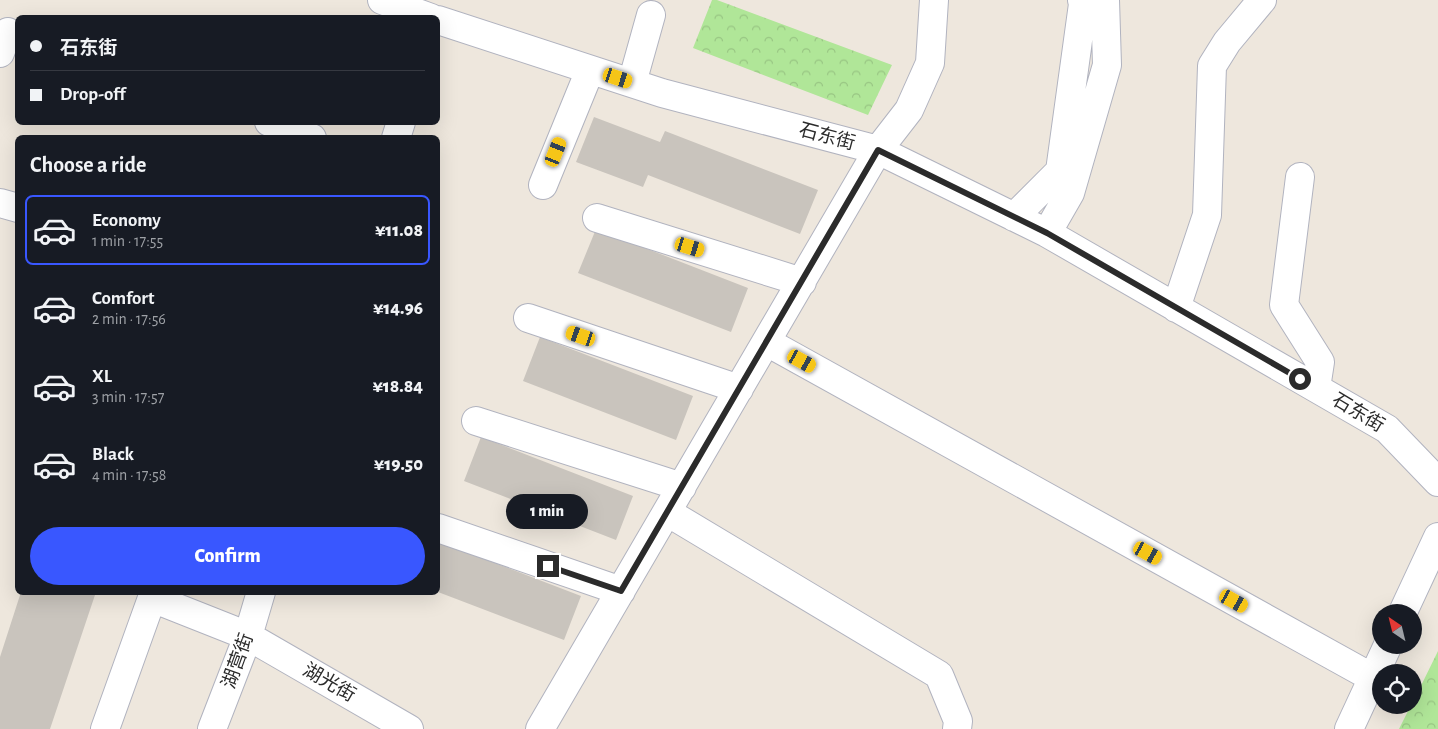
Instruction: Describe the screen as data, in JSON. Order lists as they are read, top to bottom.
{
  "streets": {
    "street": ["石东街", "湖营街", "湖光街"]
  },
  "crossings": [
    ["湖营街", "湖光街"]
  ],
  "north": "top left",
  "page": {
    "banner": ["石东街", "Drop-off"],
    "heading": "Choose a ride",
    "list": [
      {
        "name": "Economy",
        "note": "1 min · 17:55",
        "value": "¥11.08"
      },
      {
        "name": "Comfort",
        "note": "2 min · 17:56",
        "value": "¥14.96"
      },
      {
        "name": "XL",
        "note": "3 min · 17:57",
        "value": "¥18.84"
      },
      {
        "name": "Black",
        "note": "4 min · 17:58",
        "value": "¥19.50"
      }
    ],
    "bubble": "1 min",
    "buttons": "Confirm"
  }
}
